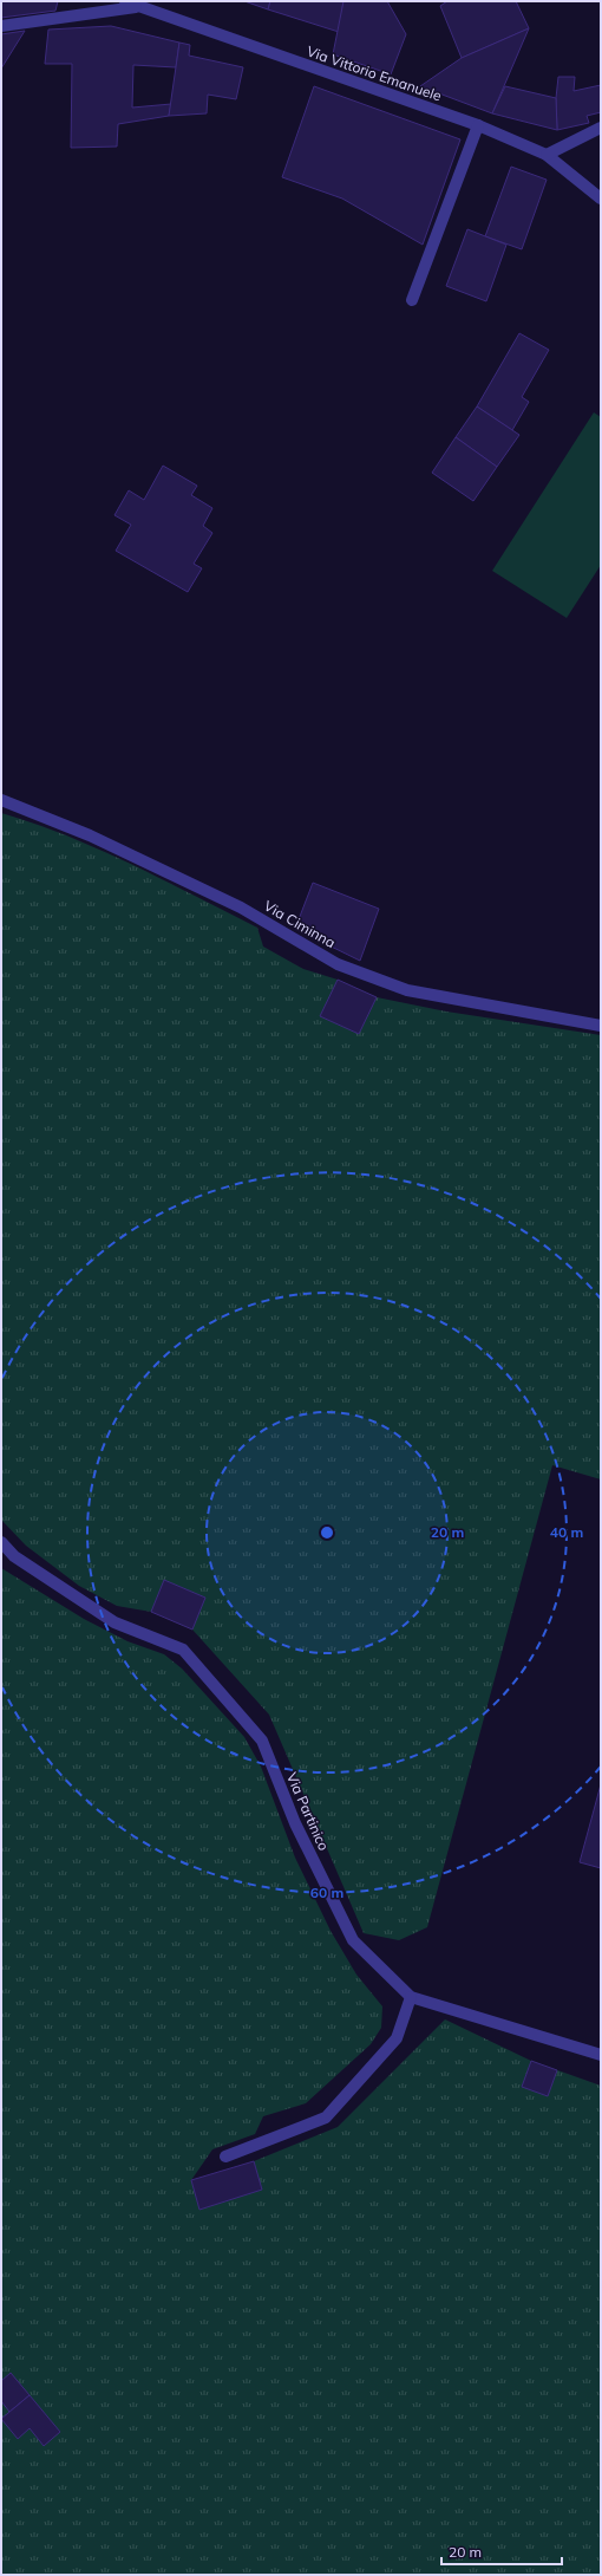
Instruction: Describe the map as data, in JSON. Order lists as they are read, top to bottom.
{
  "streets": {
    "street": ["Via Vittorio Emanuele", "Via Ciminna", "Via Partinico"]
  },
  "scale_bar": "20 m",
  "rings": ["20 m", "40 m", "60 m"]
}
